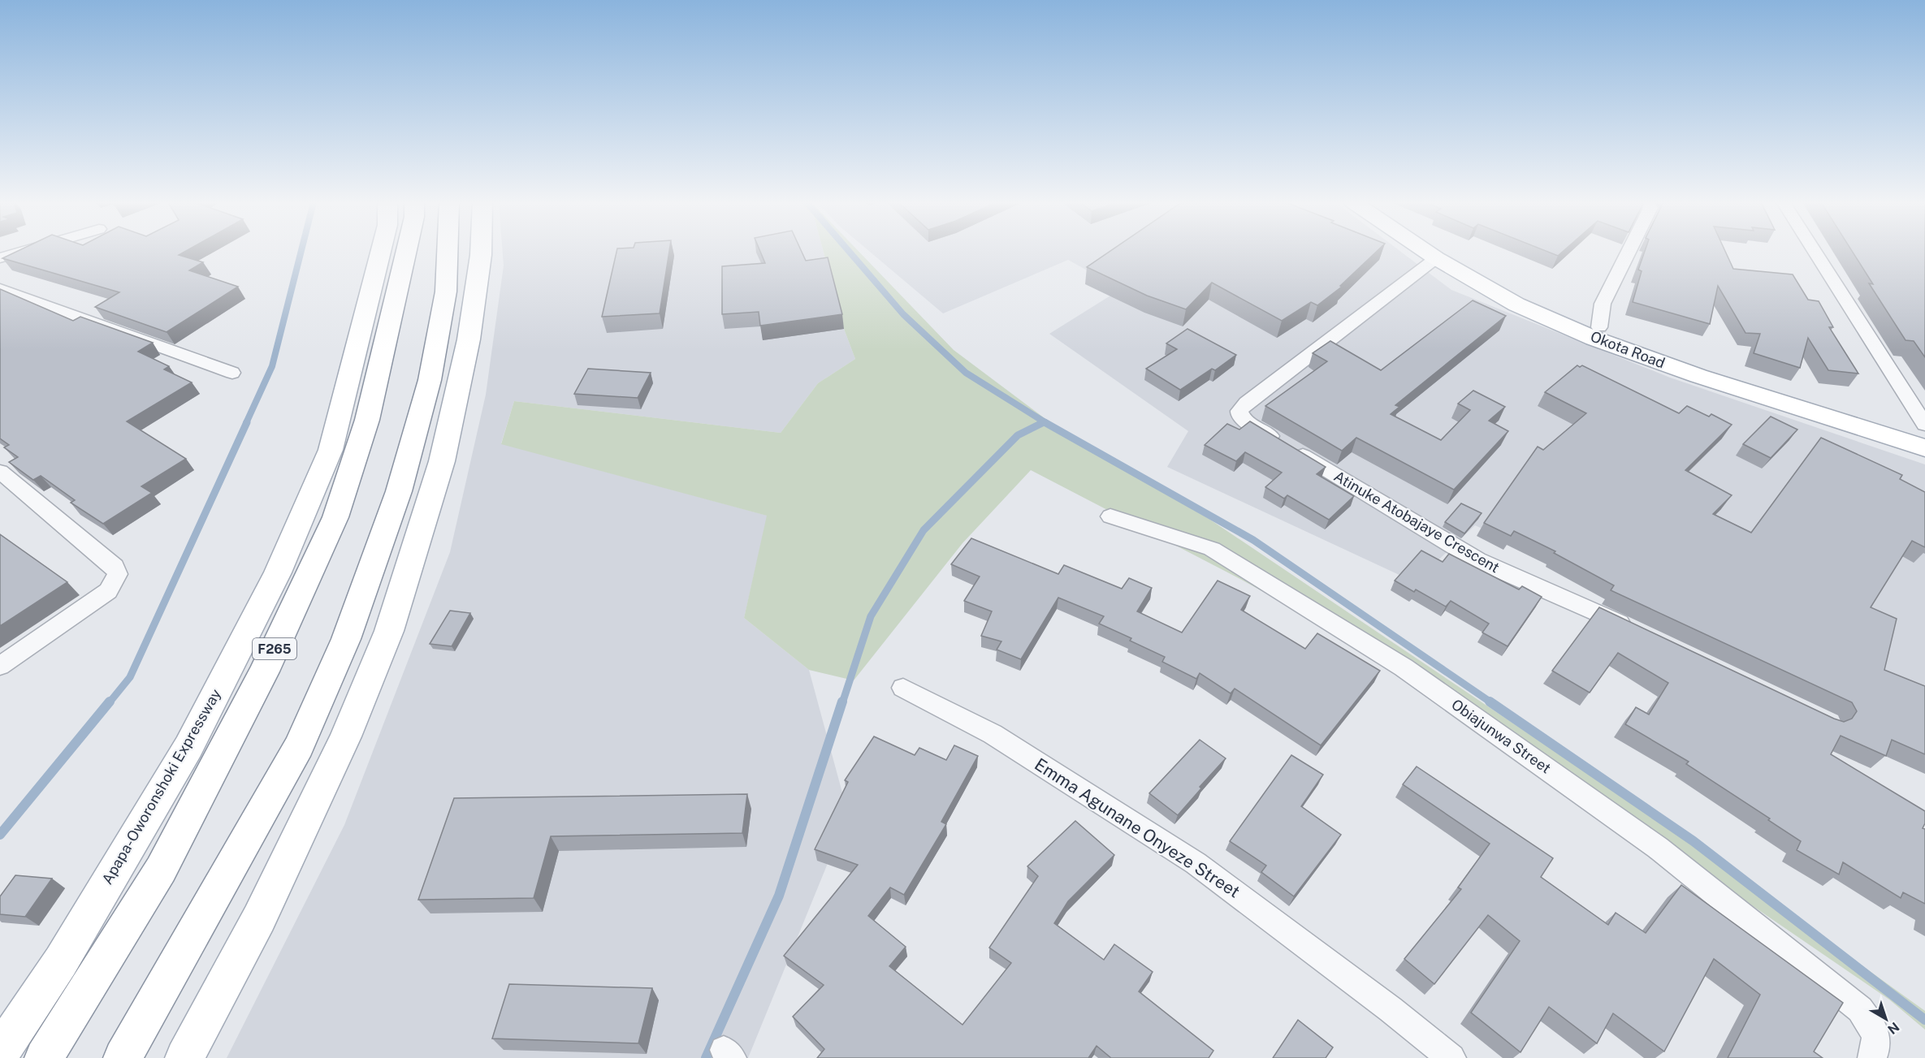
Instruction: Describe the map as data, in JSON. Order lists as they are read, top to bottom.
{
  "streets": {
    "main road": ["Okota Road", "F265", "Apapa-Oworonshoki Expressway"],
    "street": ["Atinuke Atobajaye Crescent", "Obiajunwa Street", "Emma Agunane Onyeze Street"]
  },
  "crossings": [
    ["Okota Road", "Atinuke Atobajaye Crescent"]
  ],
  "north": "bottom right"
}
